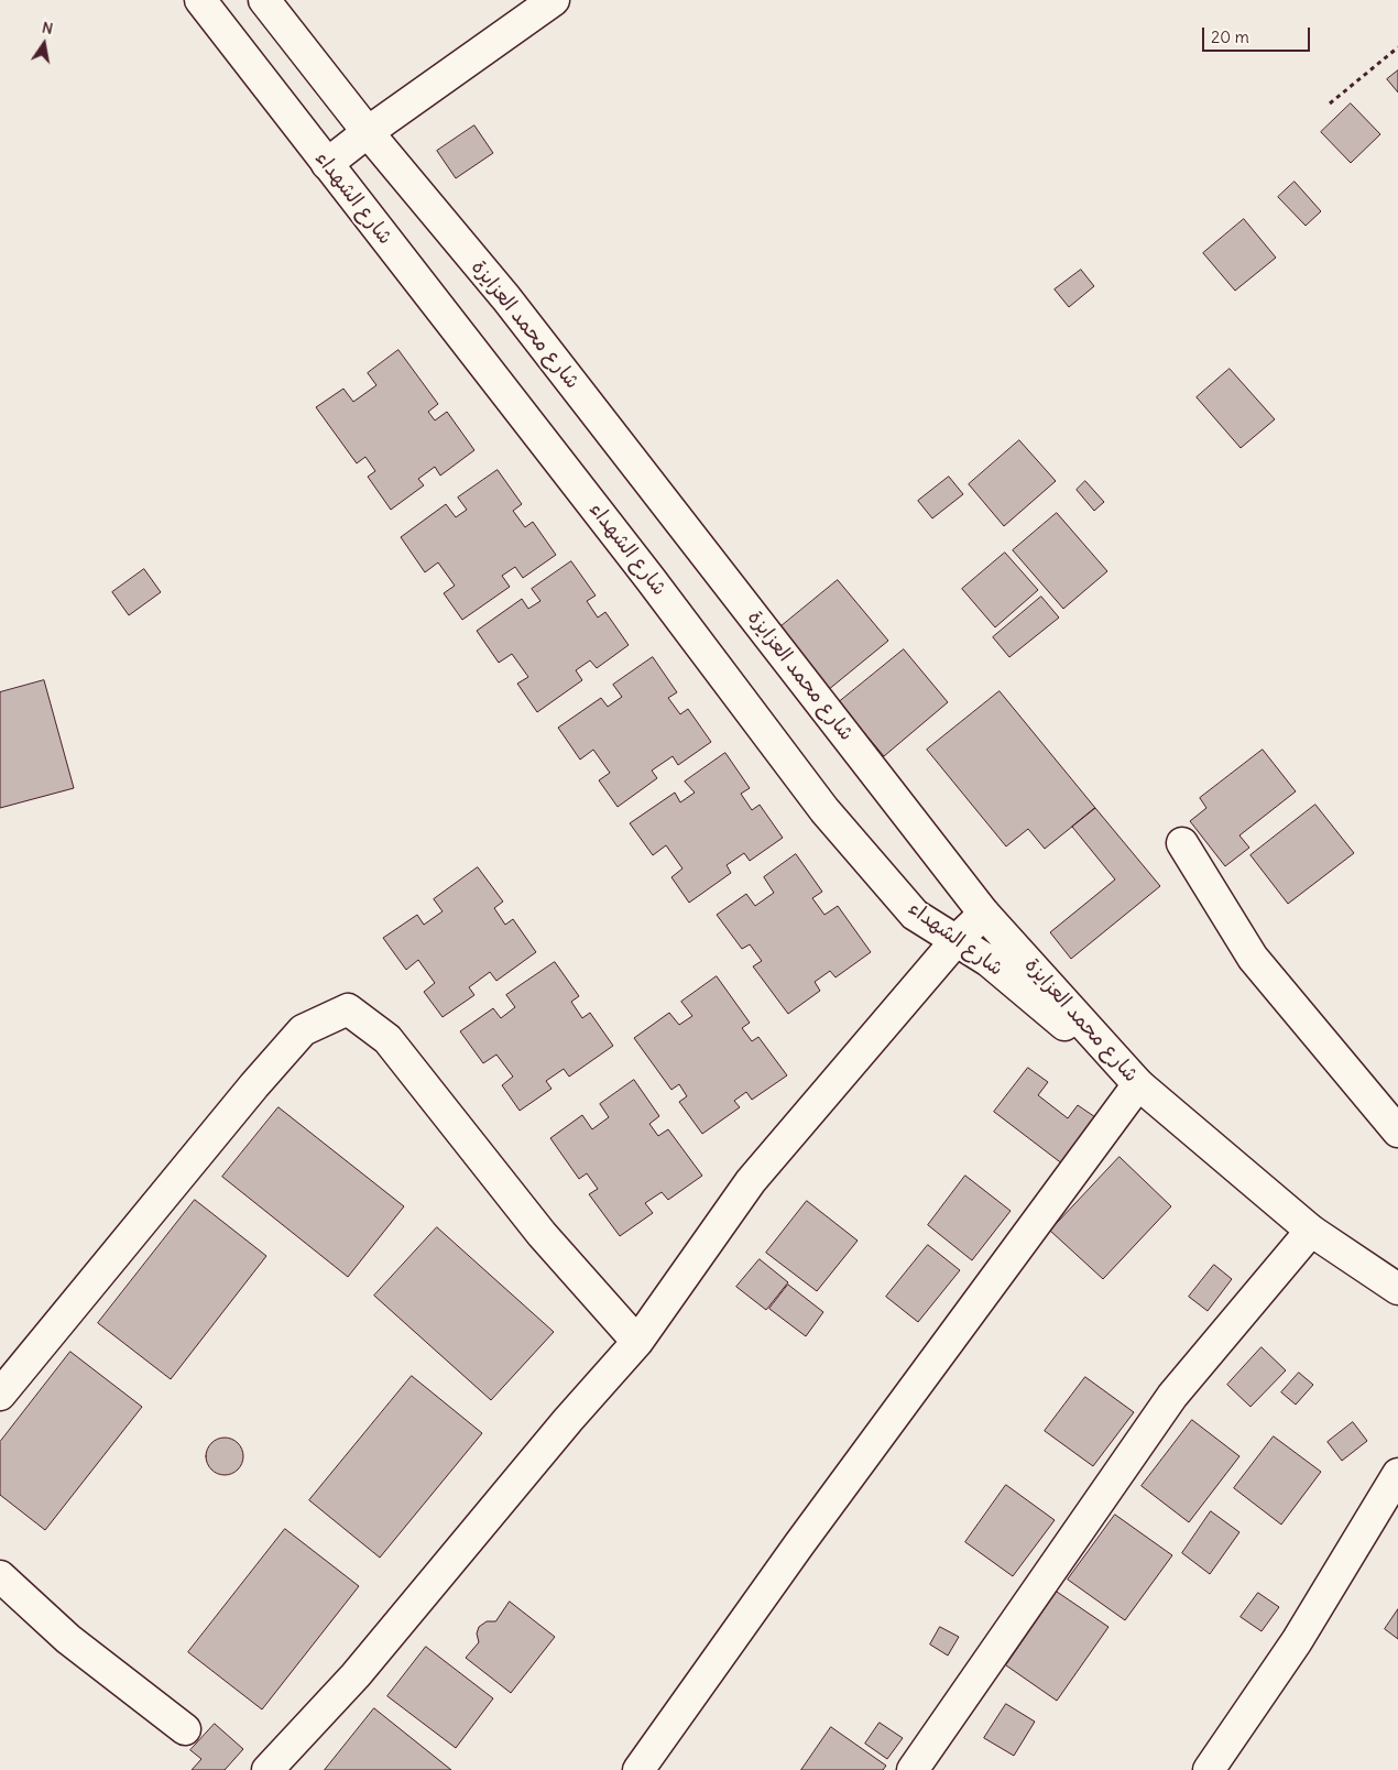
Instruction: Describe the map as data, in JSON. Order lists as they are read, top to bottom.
{
  "streets": {
    "street": ["شارع الشهداء", "شارع محمد العزايزة"]
  },
  "crossings": [
    ["شارع الشهداء", "شارع محمد العزايزة"]
  ],
  "scale_bar": "20 m",
  "north": "top"
}
